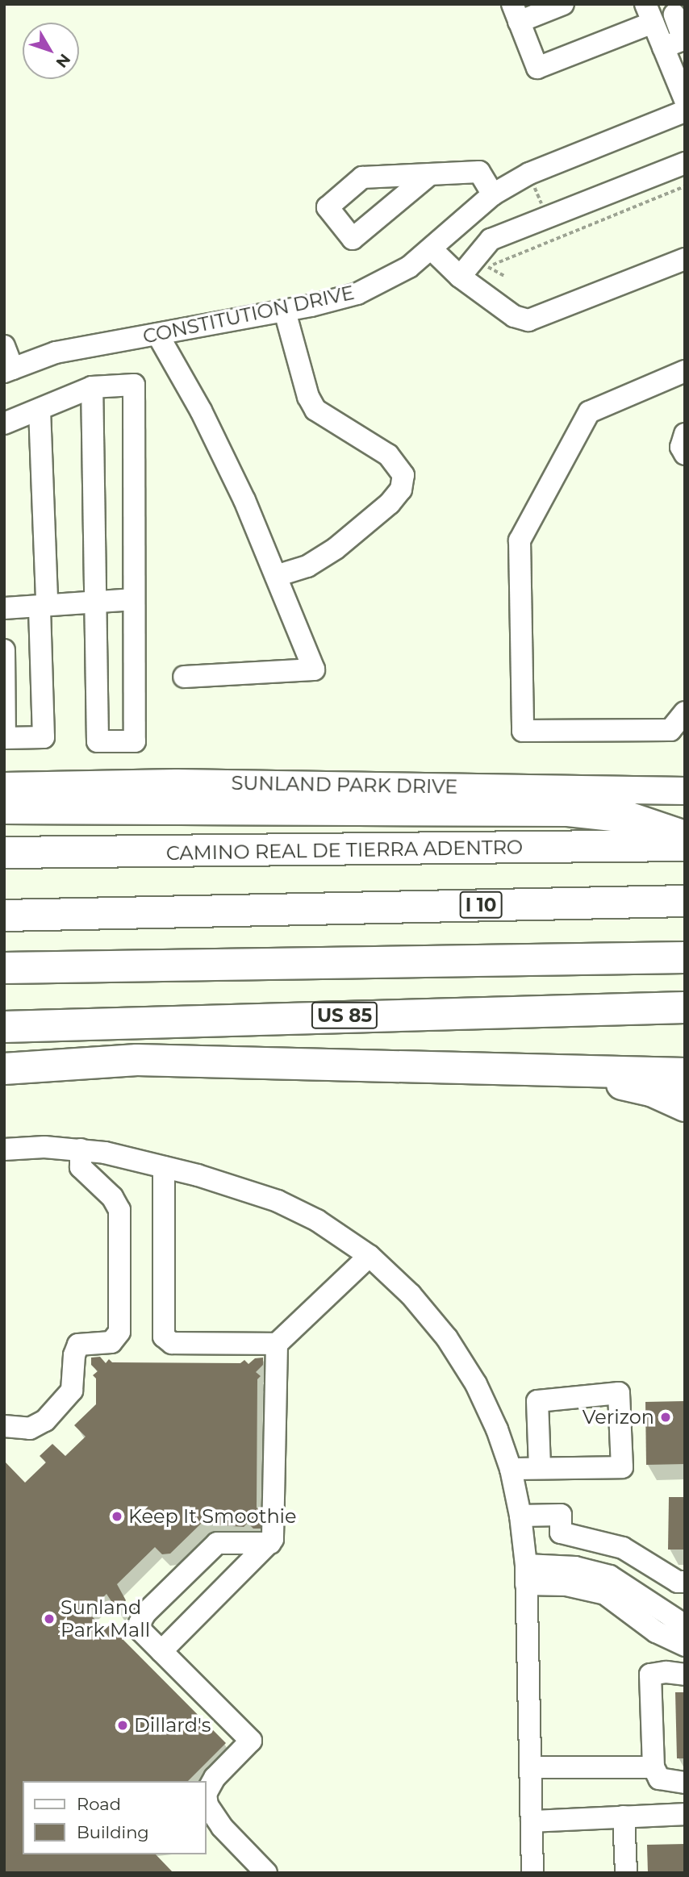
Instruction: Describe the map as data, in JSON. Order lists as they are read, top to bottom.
{
  "streets": {
    "highway": ["CAMINO REAL DE TIERRA ADENTRO", "I 10", "US 85"],
    "main road": ["SUNLAND PARK DRIVE"],
    "street": ["CONSTITUTION DRIVE"]
  },
  "places": [
    "Verizon",
    "Keep It Smoothie",
    "Sunland Park Mall",
    "Dillard's"
  ],
  "legend": ["Road", "Building"],
  "north": "bottom right"
}
